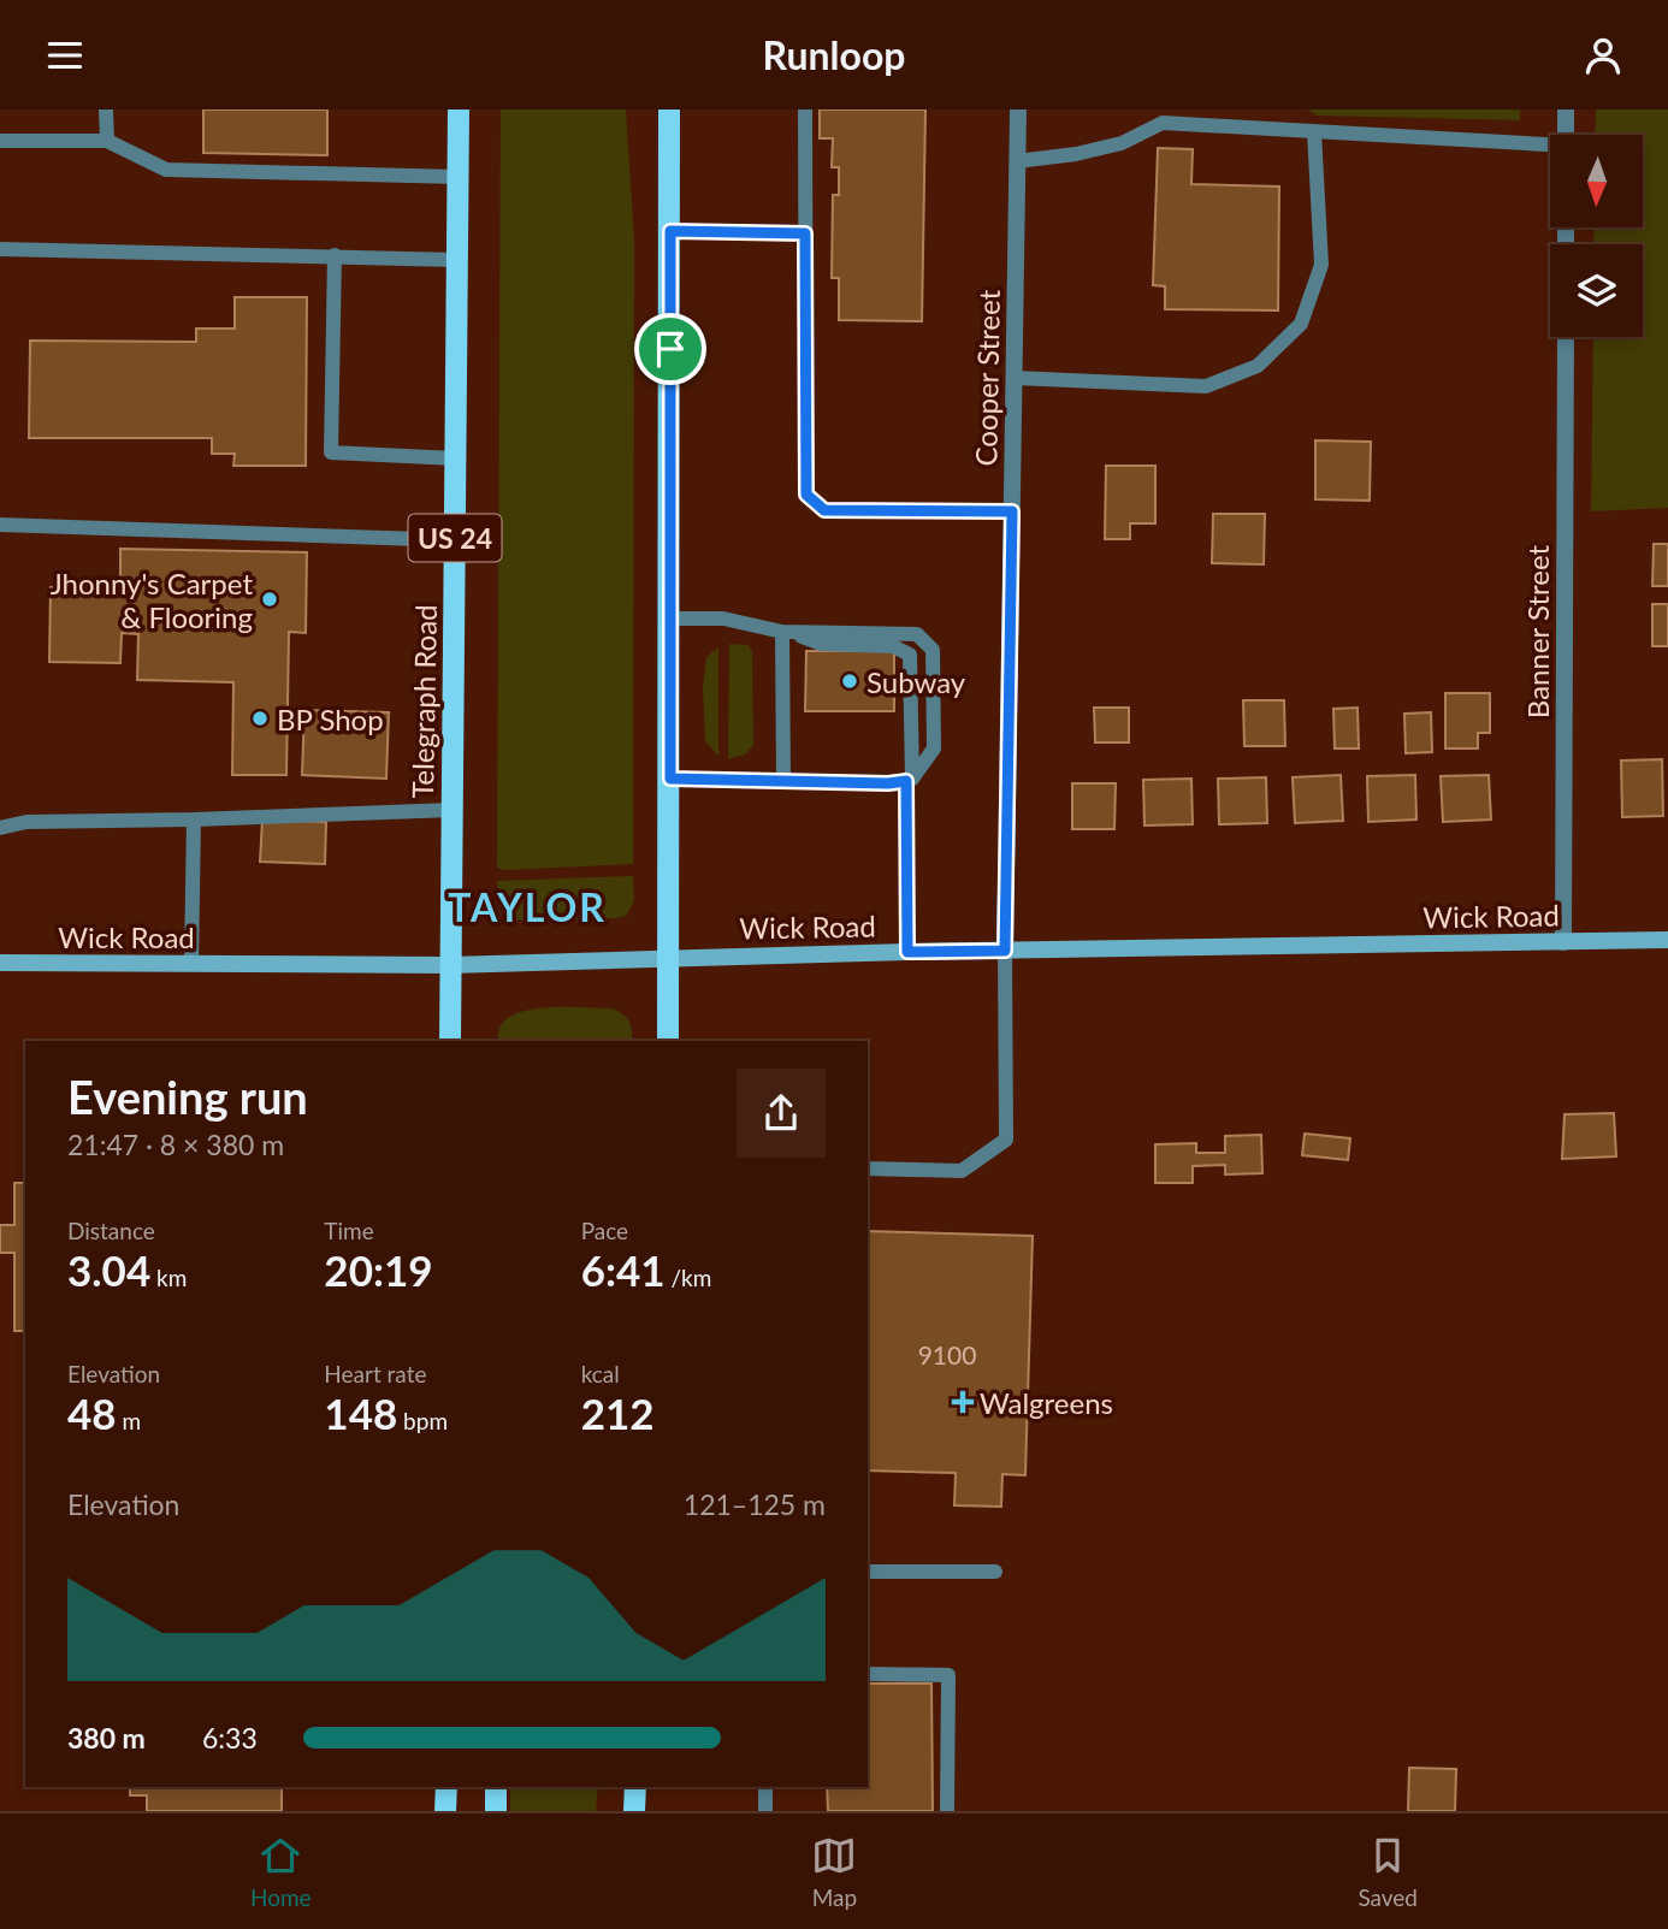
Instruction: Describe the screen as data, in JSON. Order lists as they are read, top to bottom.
{
  "streets": {
    "main road": ["US 24", "Telegraph Road"],
    "street": ["Cooper Street", "Banner Street", "Wick Road"]
  },
  "crossings": [
    ["Cooper Street", "Wick Road"],
    ["Banner Street", "Wick Road"],
    ["Telegraph Road", "Wick Road"]
  ],
  "districts": ["TAYLOR"],
  "places": {
    "other": ["Jhonny's Carpet & Flooring", "Subway", "BP Shop"],
    "health": ["Walgreens"]
  },
  "house_numbers": ["9100"],
  "north": "bottom",
  "page": {
    "header": "Runloop",
    "heading": ["Evening run", "21:47 · 8 × 380 m"],
    "stats": [
      ["Distance", "3.04 km"],
      ["Time", "20:19"],
      ["Pace", "6:41 /km"],
      ["Elevation", "48 m"],
      ["Heart rate", "148 bpm"],
      ["kcal", "212"]
    ],
    "chart": ["Elevation", "121–125 m"],
    "list": [
      {
        "name": "380 m",
        "note": "6:33"
      }
    ],
    "tabs": ["Home", "Map", "Saved"]
  }
}
